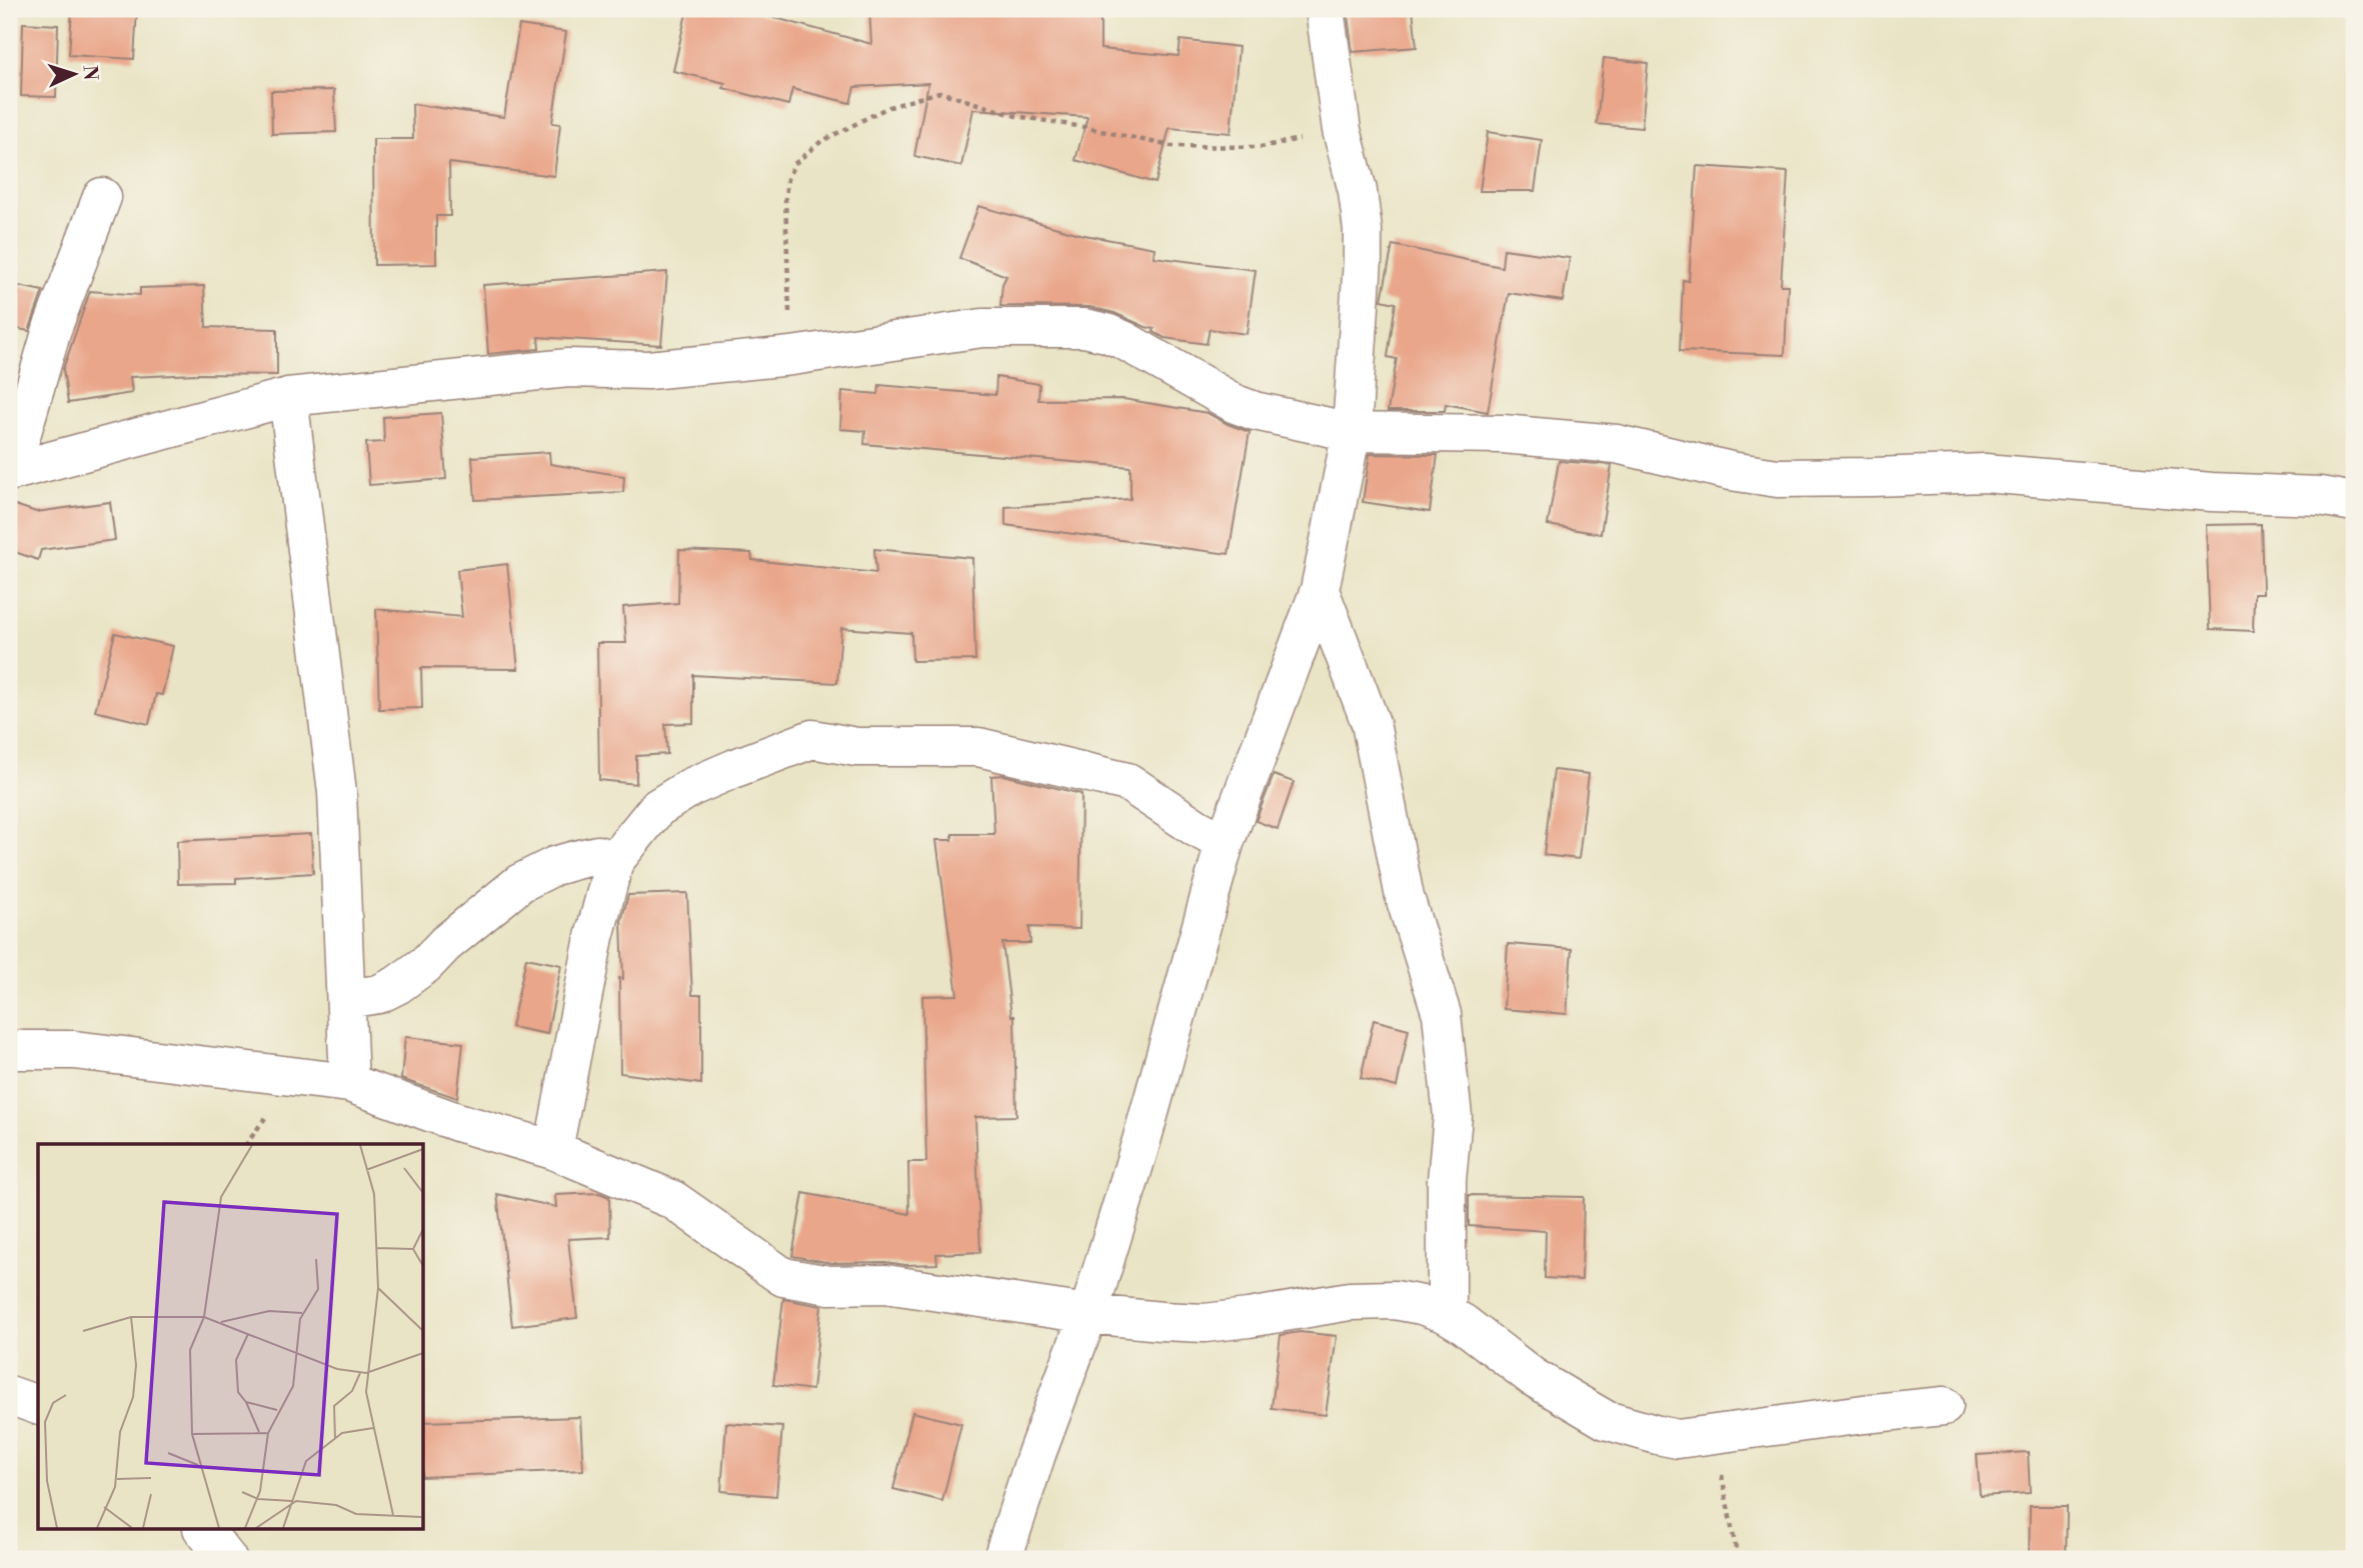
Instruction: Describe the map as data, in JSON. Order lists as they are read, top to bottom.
{
  "north": "right"
}
